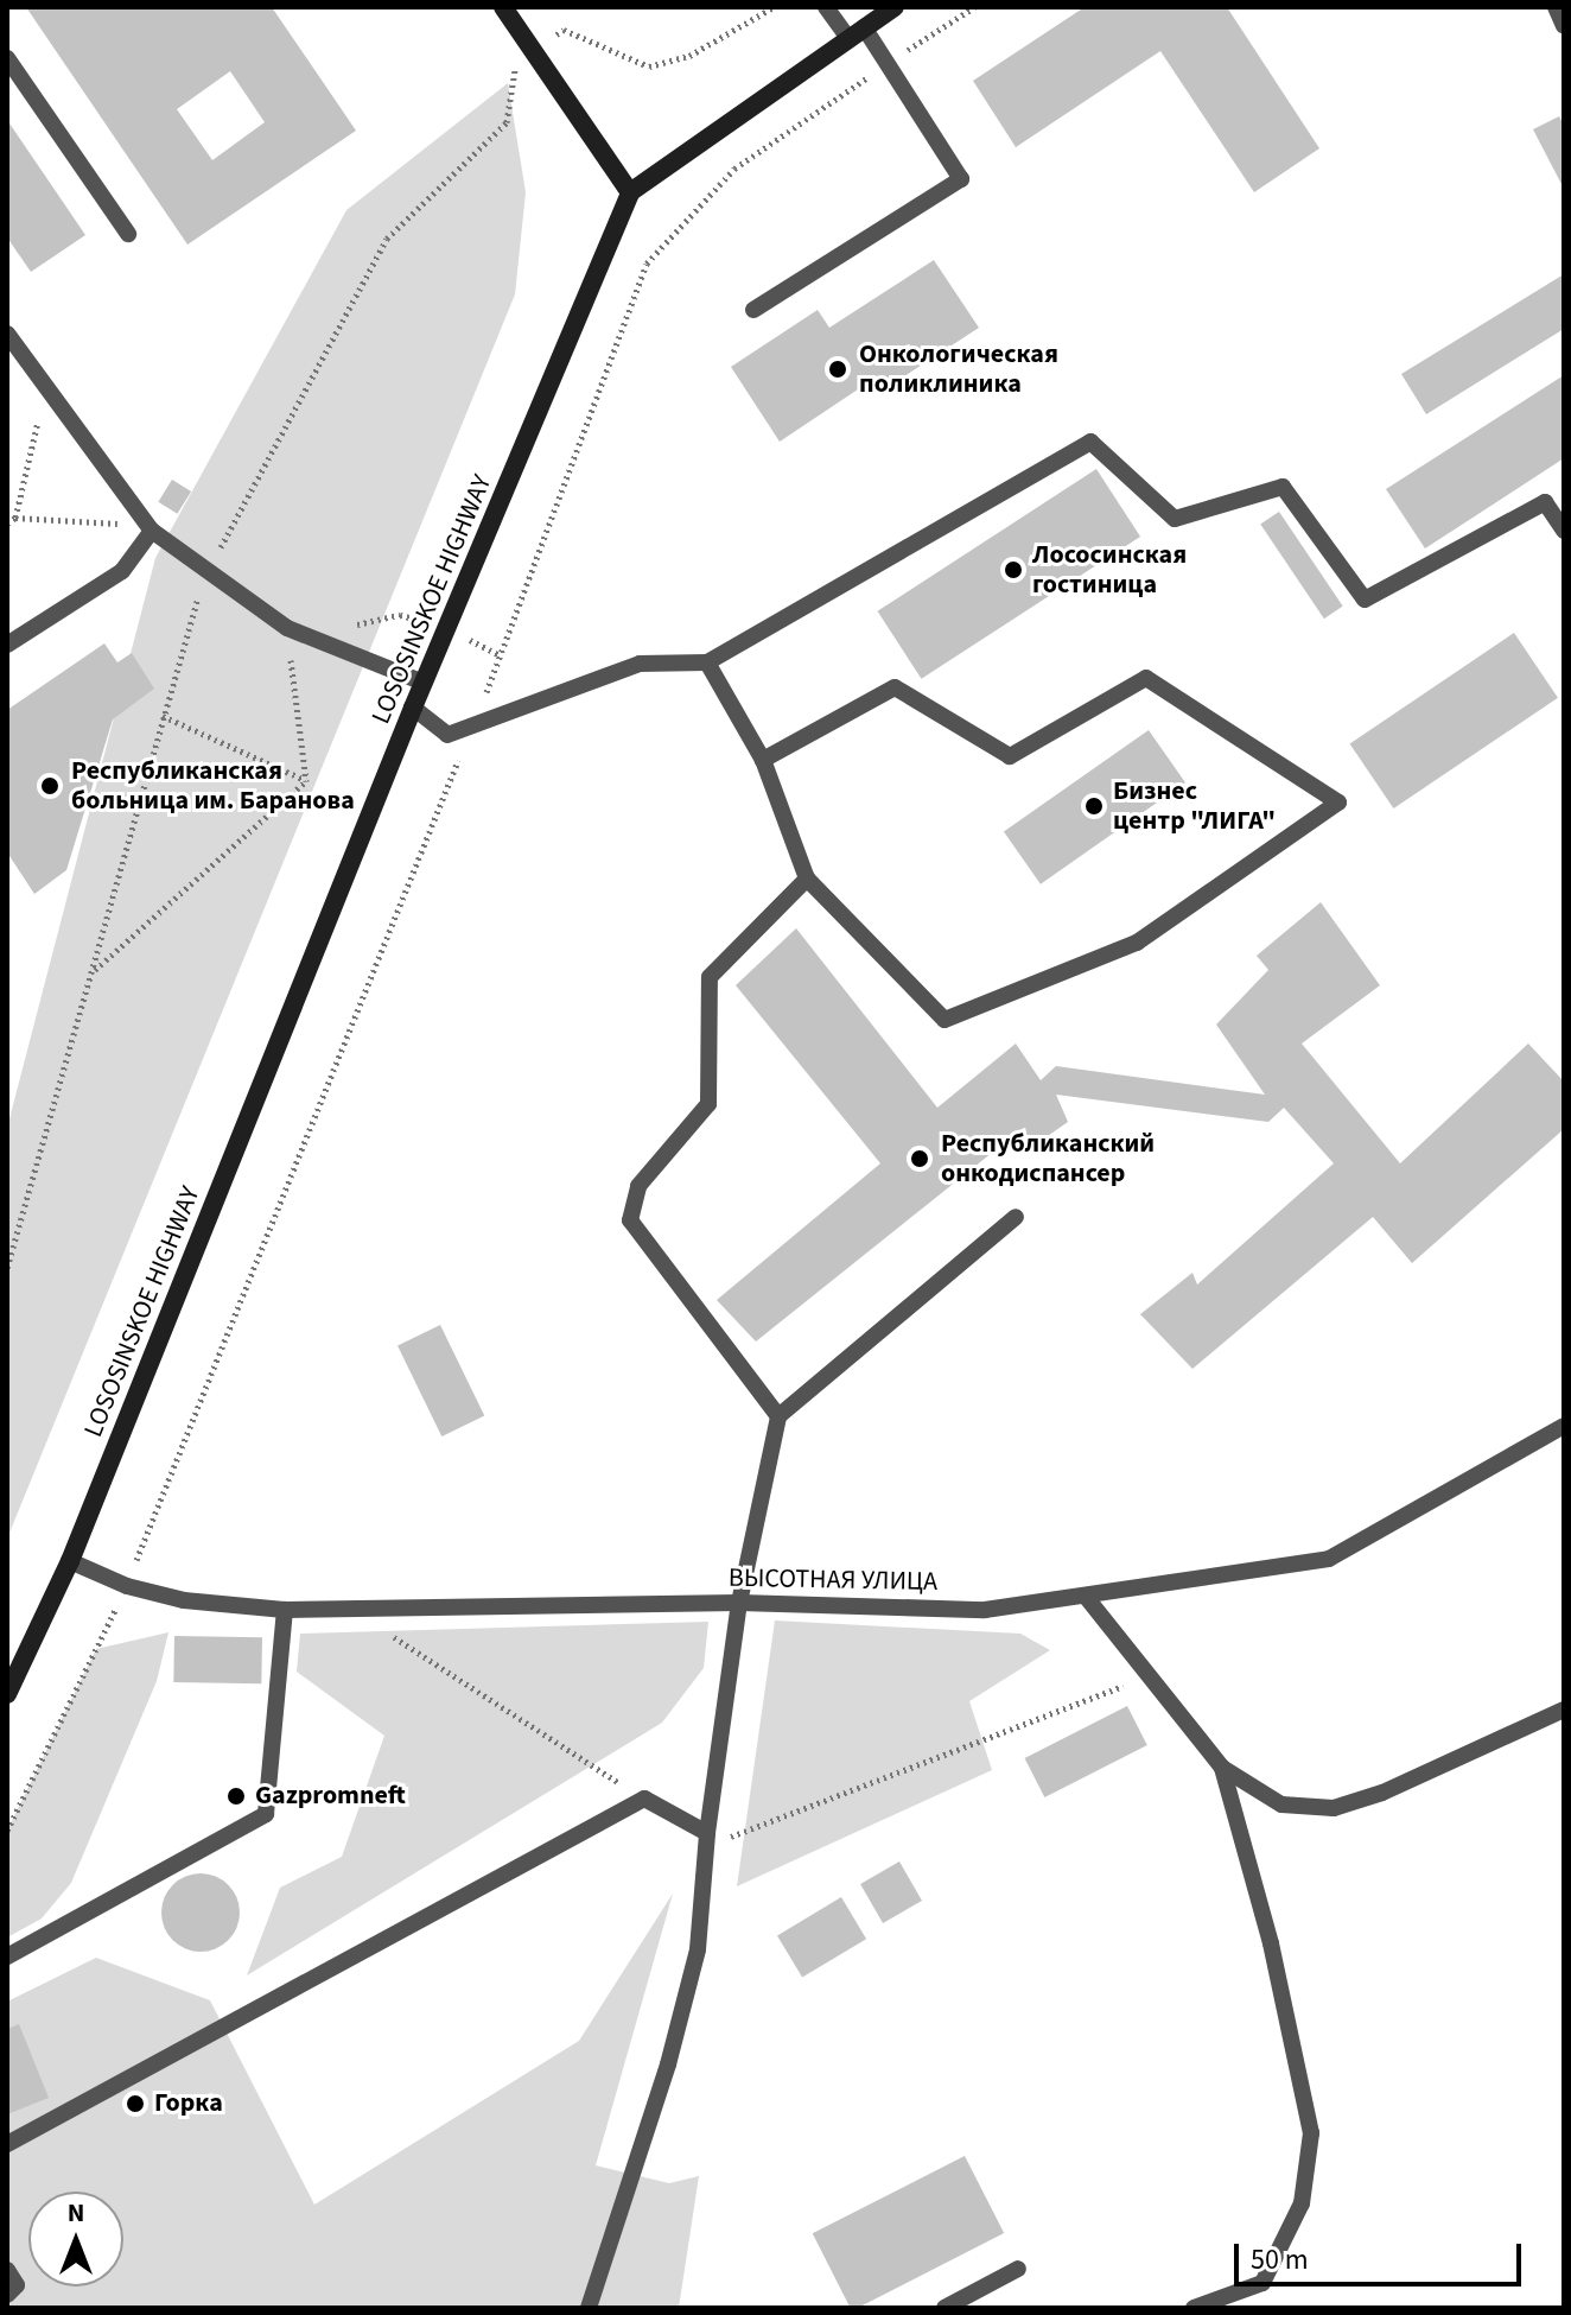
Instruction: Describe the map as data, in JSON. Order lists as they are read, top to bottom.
{
  "streets": {
    "main road": ["LOSOSINSKOE HIGHWAY"],
    "lane": ["ВЫСОТНАЯ УЛИЦА"]
  },
  "crossings": [
    ["LOSOSINSKOE HIGHWAY", "ВЫСОТНАЯ УЛИЦА"]
  ],
  "places": [
    "Онкологическая поликлиника",
    "Лососинская гостиница",
    "Республиканская больница им. Баранова",
    "Бизнес центр \"ЛИГА\"",
    "Республиканский онкодиспансер",
    "Gazpromneft",
    "Горка"
  ],
  "scale_bar": "50 m",
  "north": "top"
}
